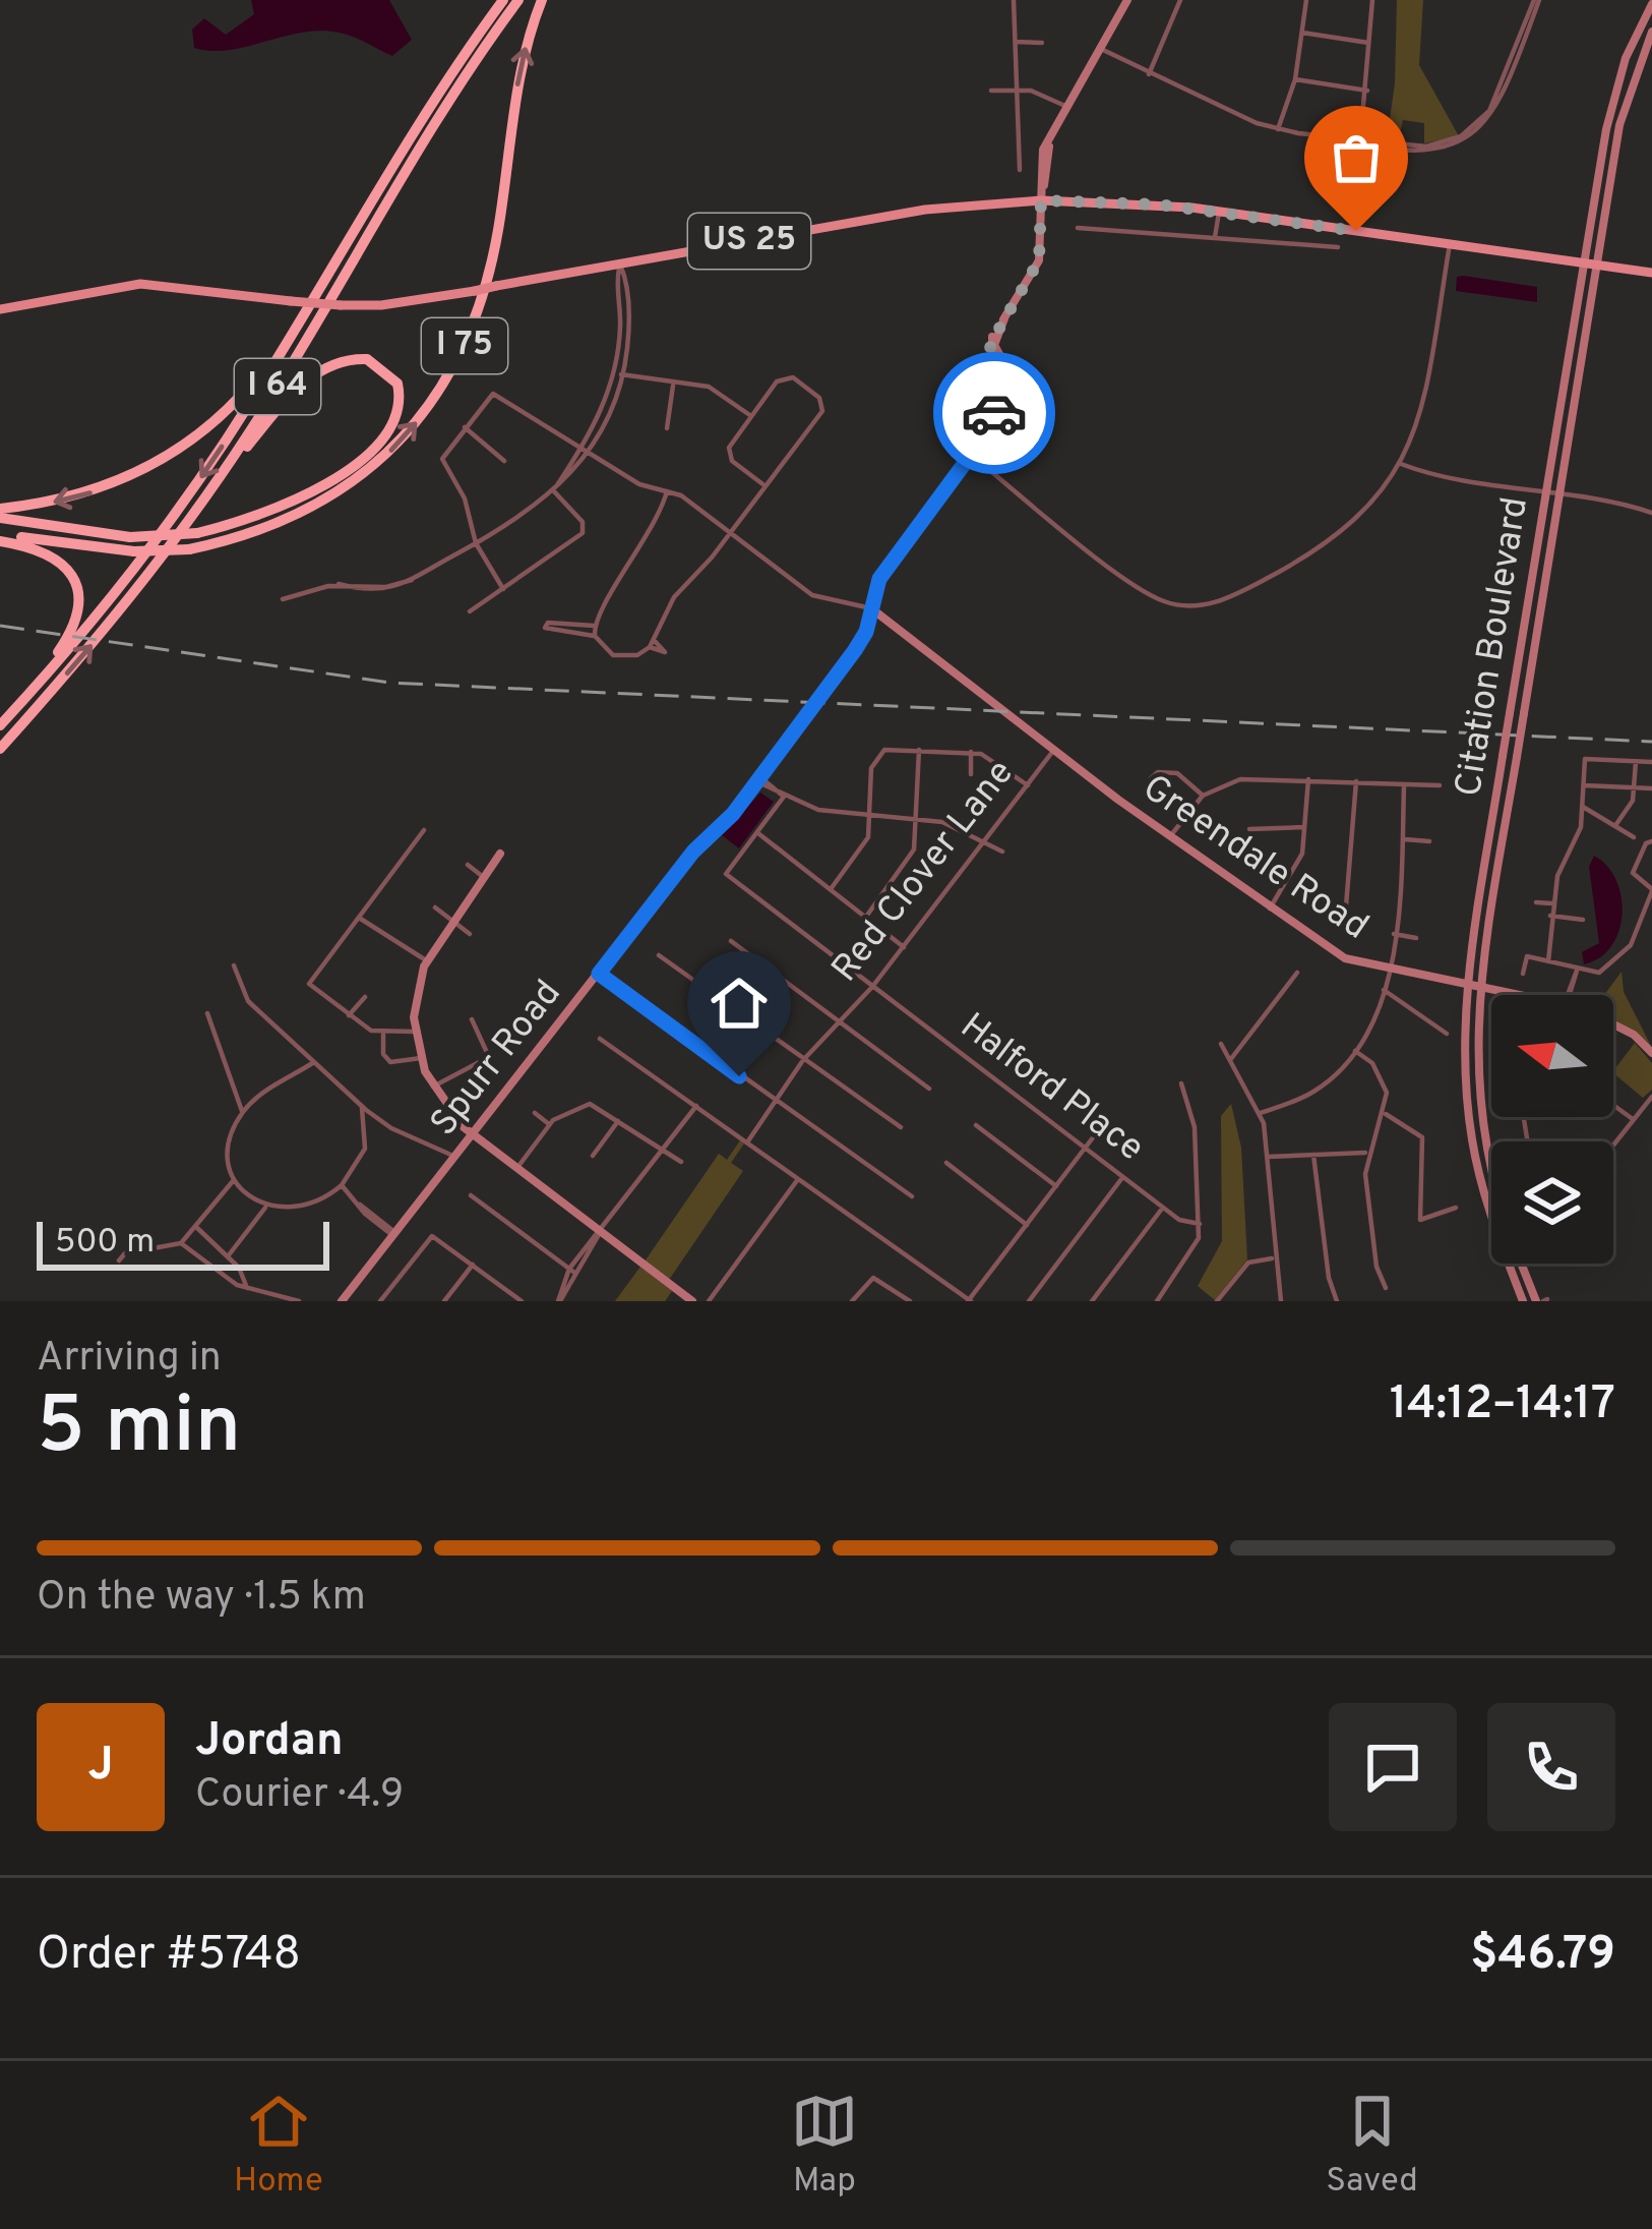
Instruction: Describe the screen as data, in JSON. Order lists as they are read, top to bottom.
{
  "streets": {
    "highway": ["I 75", "I 64"],
    "main road": ["US 25"],
    "street": [
      "Citation Boulevard",
      "Greendale Road",
      "Red Clover Lane",
      "Spurr Road",
      "Halford Place"
    ]
  },
  "crossings": [
    ["US 25", "Citation Boulevard"],
    ["US 25", "Spurr Road"],
    ["Citation Boulevard", "Greendale Road"],
    ["Greendale Road", "Red Clover Lane"],
    ["Greendale Road", "Spurr Road"],
    ["Red Clover Lane", "Halford Place"]
  ],
  "scale_bar": "500 m",
  "north": "left",
  "page": {
    "scale": "500 m",
    "heading": ["5 min", "Arriving in", "14:12–14:17"],
    "panel": [
      "Jordan",
      "Courier · 4.9",
      "Order #5748",
      "$46.79"
    ],
    "bar": "On the way · 1.5 km",
    "round": "J",
    "tabs": ["Home", "Map", "Saved"]
  }
}
